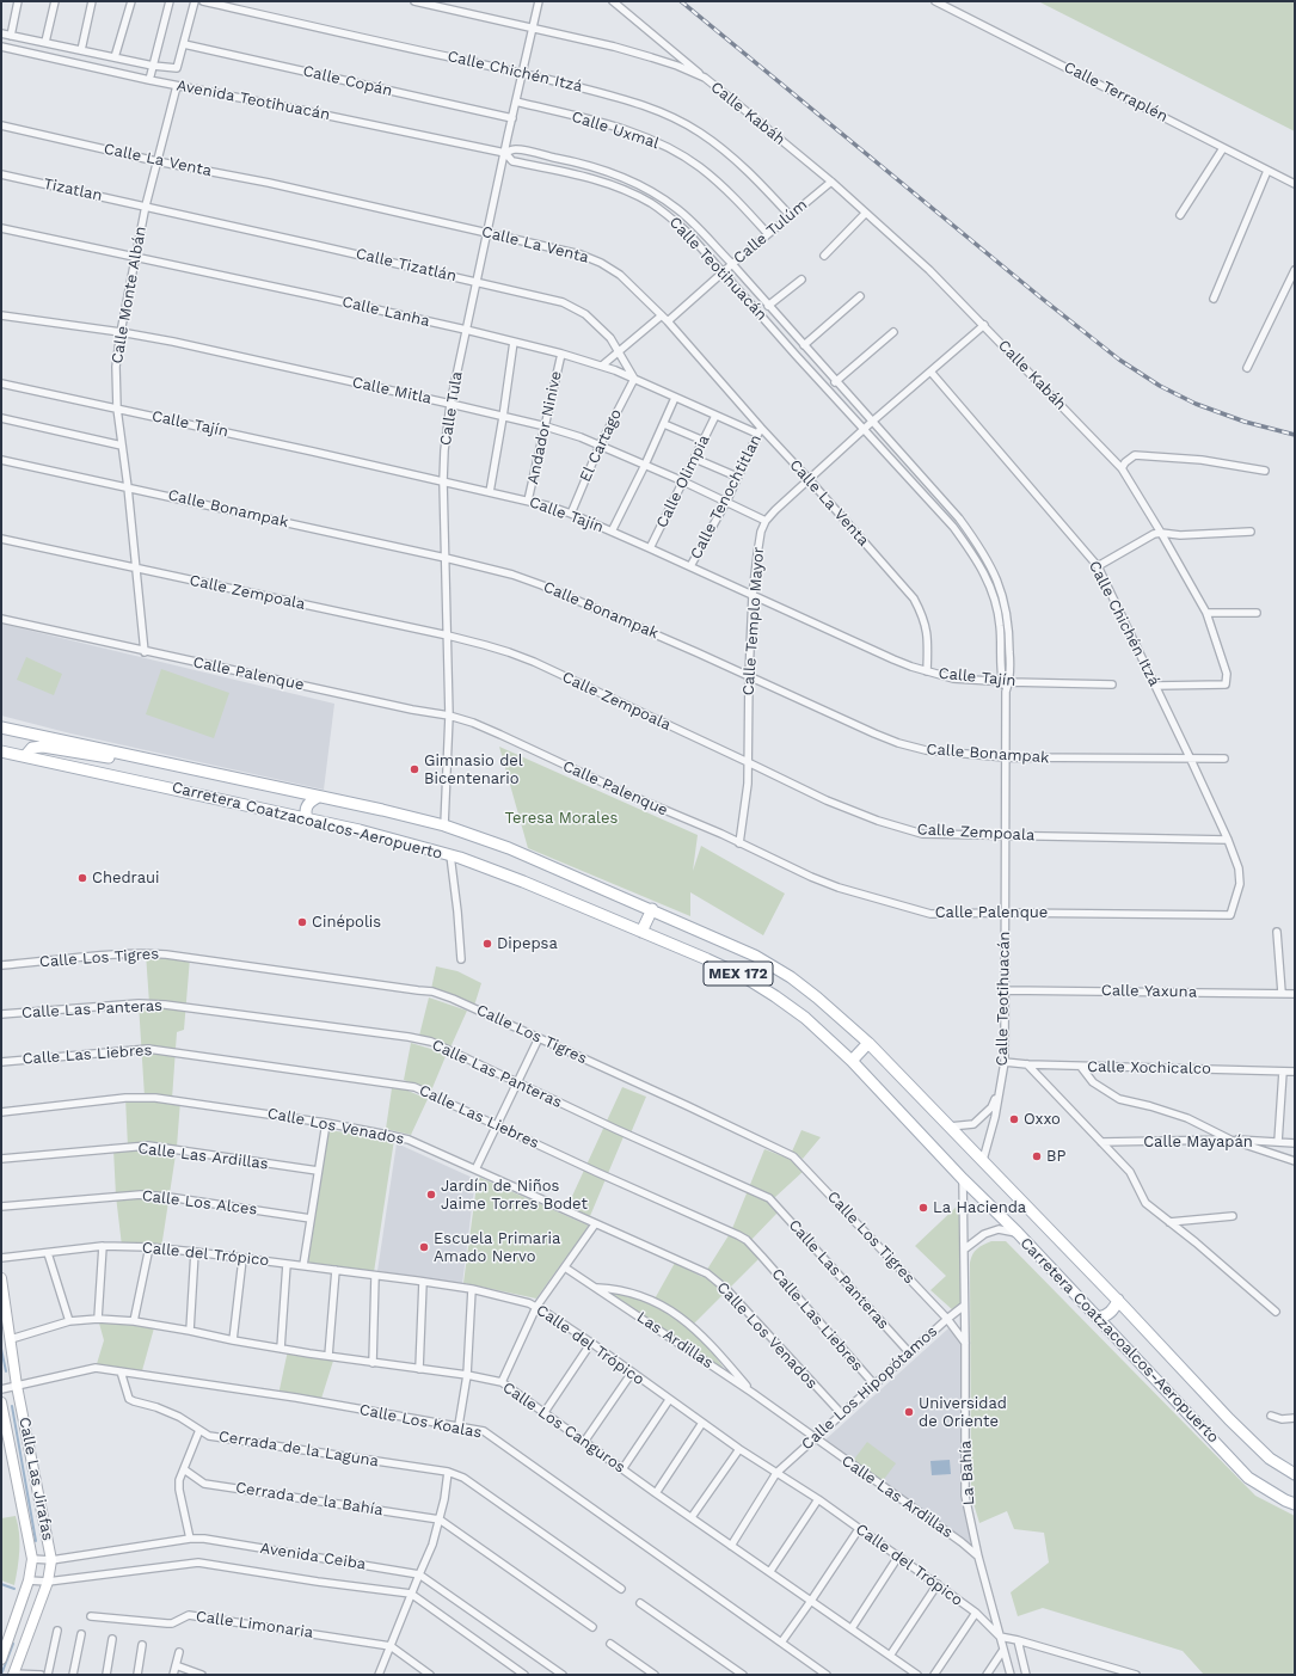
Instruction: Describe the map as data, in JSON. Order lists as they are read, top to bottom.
{
  "streets": {
    "main road": ["Carretera Coatzacoalcos-Aeropuerto", "MEX 172", "Calle Las Jirafas"],
    "street": [
      "Calle Chichén Itzá",
      "Calle Copán",
      "Calle Terraplén",
      "Avenida Teotihuacán",
      "Calle Kabáh",
      "Calle Uxmal",
      "Calle La Venta",
      "Tizatlan",
      "Calle Tulúm",
      "Calle Tizatlán",
      "Calle Teotihuacán",
      "Calle Monte Albán",
      "Calle Lanha",
      "Calle Mitla",
      "Calle Tula",
      "Calle Tajín",
      "Andador Ninive",
      "El Cartago",
      "Calle Olimpia",
      "Calle Tenochtitlan",
      "Calle Bonampak",
      "Calle Zempoala",
      "Calle Templo Mayor",
      "Calle Palenque",
      "Calle Los Tigres",
      "Calle Yaxuna",
      "Calle Las Panteras",
      "Calle Las Liebres",
      "Calle Xochicalco",
      "Calle Los Venados",
      "Calle Mayapán",
      "Calle Las Ardillas",
      "Calle Los Alces",
      "Calle del Trópico",
      "Las Ardillas",
      "Calle Los Hipopótamos",
      "Calle Los Koalas",
      "Calle Los Canguros",
      "Cerrada de la Laguna",
      "La Bahía",
      "Cerrada de la Bahía",
      "Avenida Ceiba",
      "Calle Limonaria"
    ]
  },
  "crossings": [
    ["Calle Chichén Itzá", "Calle Kabáh"],
    ["Calle Chichén Itzá", "Calle Tulúm"],
    ["Calle Chichén Itzá", "Calle Tula"],
    ["Calle Chichén Itzá", "Calle Bonampak"],
    ["Calle Chichén Itzá", "Calle Zempoala"],
    ["Calle Chichén Itzá", "Calle Templo Mayor"],
    ["Calle Chichén Itzá", "Calle Palenque"],
    ["Calle Copán", "Calle Tula"],
    ["Avenida Teotihuacán", "Calle Teotihuacán"],
    ["Avenida Teotihuacán", "Calle Monte Albán"],
    ["Avenida Teotihuacán", "Calle Tula"],
    ["Calle Kabáh", "Calle Tulúm"],
    ["Calle Kabáh", "Calle Tula"],
    ["Calle Kabáh", "Calle Templo Mayor"],
    ["Calle Uxmal", "Calle Tulúm"],
    ["Calle Uxmal", "Calle Tula"],
    ["Calle La Venta", "Calle Tulúm"],
    ["Calle La Venta", "Calle Monte Albán"],
    ["Calle La Venta", "Calle Lanha"],
    ["Calle La Venta", "Calle Tula"],
    ["Calle La Venta", "Calle Tajín"],
    ["Calle La Venta", "Calle Tenochtitlan"],
    ["Calle La Venta", "Calle Templo Mayor"],
    ["Tizatlan", "Calle Tizatlán"],
    ["Tizatlan", "Calle Monte Albán"],
    ["Calle Tulúm", "Calle Teotihuacán"],
    ["Calle Tizatlán", "Calle Monte Albán"],
    ["Calle Tizatlán", "Calle Lanha"],
    ["Calle Tizatlán", "Calle Tula"],
    ["Calle Tizatlán", "El Cartago"],
    ["Calle Teotihuacán", "Calle Tula"],
    ["Calle Teotihuacán", "Calle Tajín"],
    ["Calle Teotihuacán", "Calle Bonampak"],
    ["Calle Teotihuacán", "Calle Zempoala"],
    ["Calle Teotihuacán", "Calle Templo Mayor"],
    ["Calle Teotihuacán", "Calle Palenque"],
    ["Calle Teotihuacán", "Carretera Coatzacoalcos-Aeropuerto"],
    ["Calle Teotihuacán", "Calle Yaxuna"],
    ["Calle Teotihuacán", "Calle Xochicalco"],
    ["Calle Monte Albán", "Calle Lanha"],
    ["Calle Monte Albán", "Calle Mitla"],
    ["Calle Monte Albán", "Calle Tajín"],
    ["Calle Monte Albán", "Calle Bonampak"],
    ["Calle Monte Albán", "Calle Zempoala"],
    ["Calle Monte Albán", "Calle Palenque"],
    ["Calle Lanha", "Calle Tula"],
    ["Calle Lanha", "Andador Ninive"],
    ["Calle Lanha", "El Cartago"],
    ["Calle Lanha", "Calle Olimpia"],
    ["Calle Lanha", "Calle Tenochtitlan"],
    ["Calle Mitla", "Calle Tula"],
    ["Calle Mitla", "Andador Ninive"],
    ["Calle Mitla", "El Cartago"],
    ["Calle Mitla", "Calle Olimpia"],
    ["Calle Mitla", "Calle Tenochtitlan"],
    ["Calle Mitla", "Calle Templo Mayor"],
    ["Calle Tula", "Calle Tajín"],
    ["Calle Tula", "Calle Bonampak"],
    ["Calle Tula", "Calle Zempoala"],
    ["Calle Tula", "Calle Palenque"],
    ["Calle Tula", "Carretera Coatzacoalcos-Aeropuerto"],
    ["Calle Tajín", "Andador Ninive"],
    ["Calle Tajín", "El Cartago"],
    ["Calle Tajín", "Calle Olimpia"],
    ["Calle Tajín", "Calle Tenochtitlan"],
    ["Calle Tajín", "Calle Templo Mayor"],
    ["Calle Bonampak", "Calle Templo Mayor"],
    ["Calle Zempoala", "Calle Templo Mayor"],
    ["Calle Templo Mayor", "Calle Palenque"],
    ["Carretera Coatzacoalcos-Aeropuerto", "La Bahía"],
    ["Calle Los Tigres", "Calle Los Hipopótamos"],
    ["Calle Los Tigres", "La Bahía"],
    ["Calle Las Panteras", "Calle Los Hipopótamos"],
    ["Calle Las Liebres", "Calle Los Hipopótamos"],
    ["Calle Los Venados", "Calle Los Hipopótamos"],
    ["Calle Las Ardillas", "Las Ardillas"],
    ["Calle Las Ardillas", "Calle Los Hipopótamos"],
    ["Calle Las Ardillas", "La Bahía"],
    ["Calle del Trópico", "Calle Los Hipopótamos"],
    ["Calle del Trópico", "La Bahía"],
    ["Las Ardillas", "Calle Los Hipopótamos"],
    ["Calle Los Hipopótamos", "Calle Los Canguros"],
    ["Calle Los Hipopótamos", "La Bahía"],
    ["Calle Los Koalas", "Cerrada de la Laguna"],
    ["Calle Los Koalas", "Calle Las Jirafas"],
    ["Calle Los Canguros", "Calle Las Jirafas"],
    ["Calle Las Jirafas", "Avenida Ceiba"]
  ],
  "parks": ["Teresa Morales"],
  "places": [
    "Gimnasio del Bicentenario",
    "Chedraui",
    "Cinépolis",
    "Dipepsa",
    "Oxxo",
    "BP",
    "Jardín de Niños Jaime Torres Bodet",
    "La Hacienda",
    "Escuela Primaria Amado Nervo",
    "Universidad de Oriente"
  ]
}
